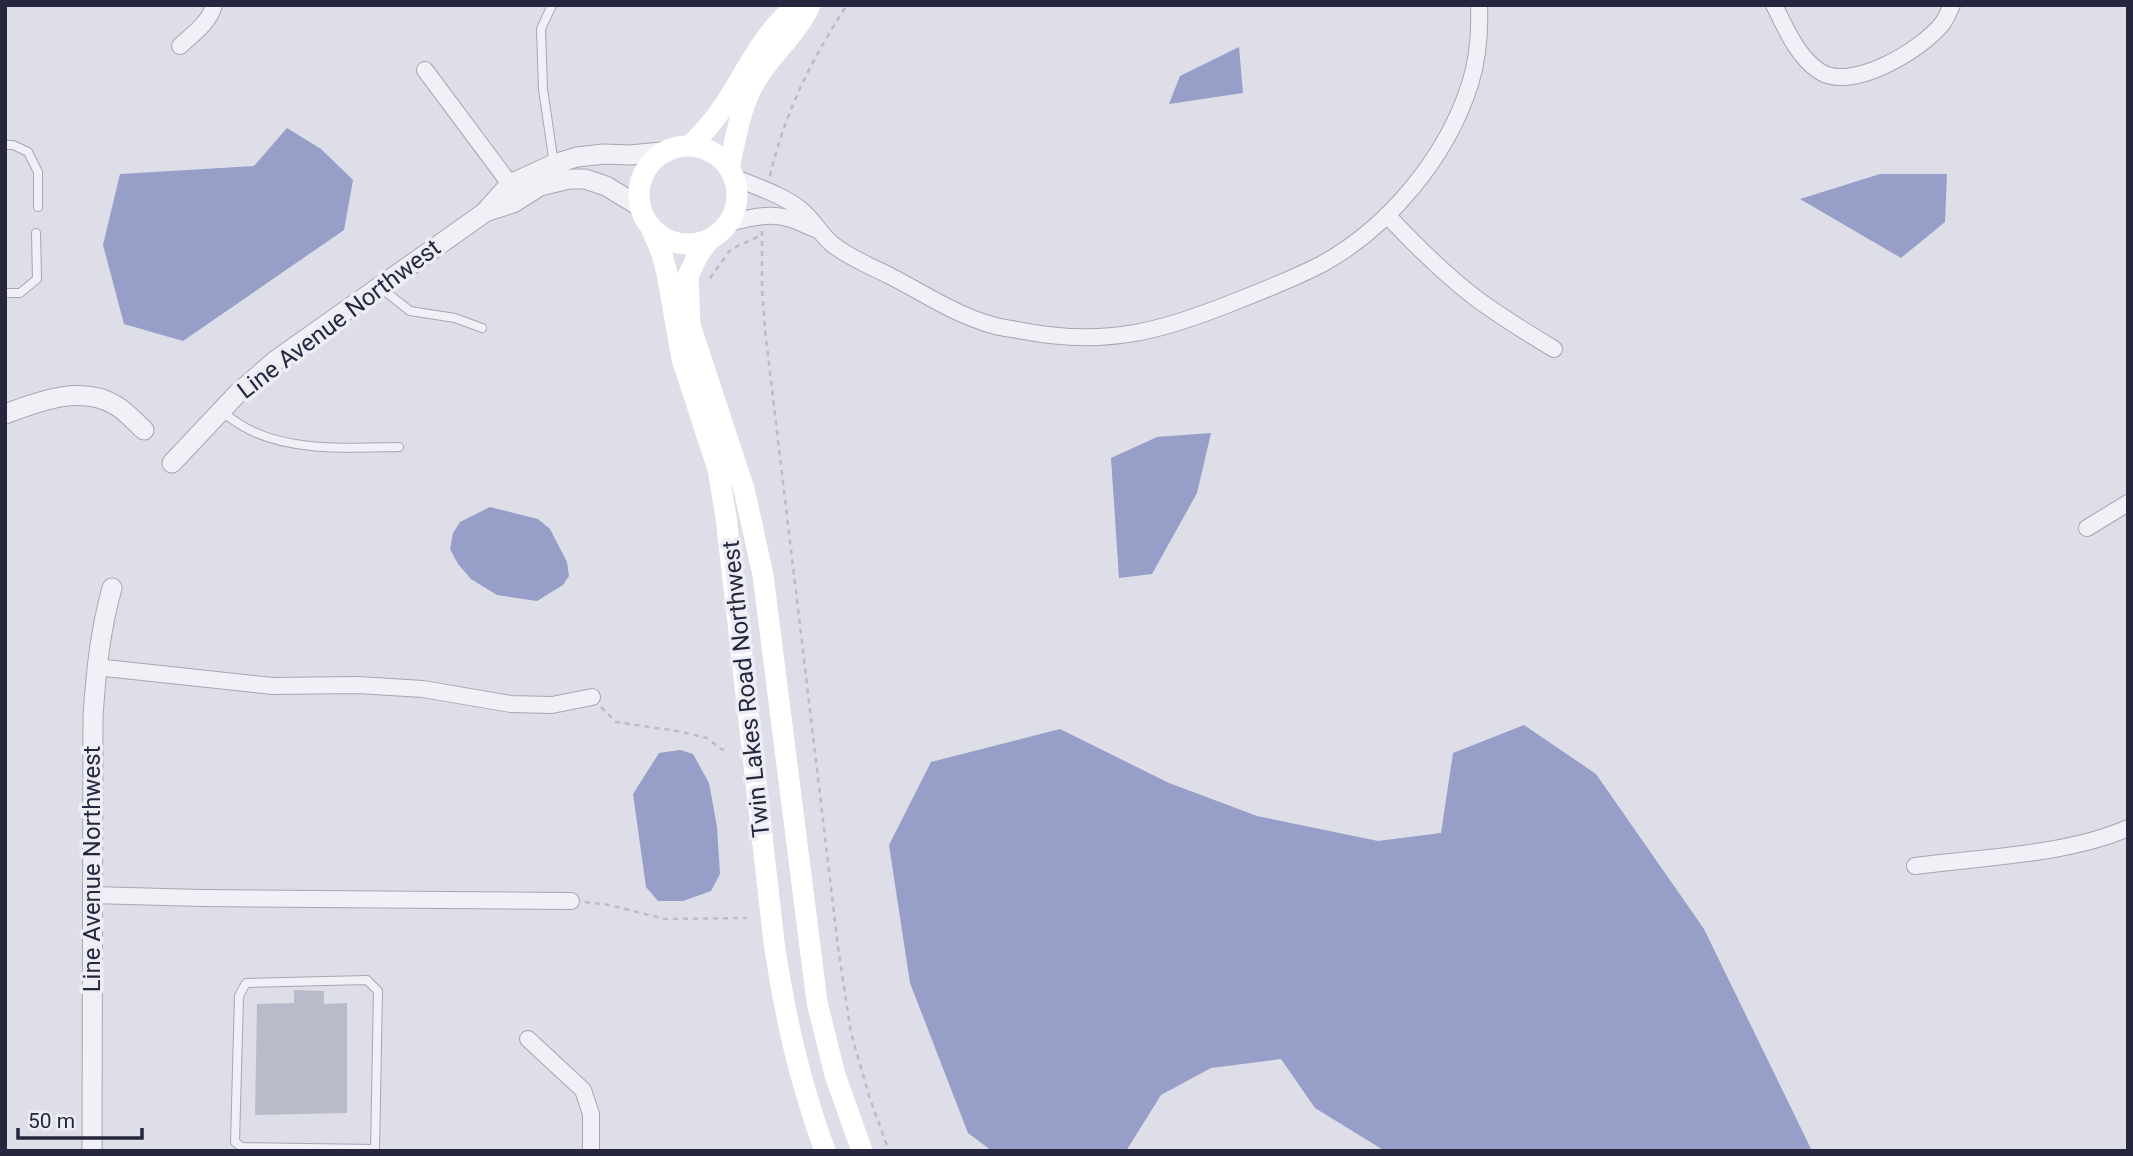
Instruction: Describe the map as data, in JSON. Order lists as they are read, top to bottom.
{
  "streets": {
    "main road": ["Twin Lakes Road Northwest"],
    "street": ["Line Avenue Northwest"]
  },
  "crossings": [
    ["Line Avenue Northwest", "Twin Lakes Road Northwest"]
  ],
  "scale_bar": "50 m"
}
